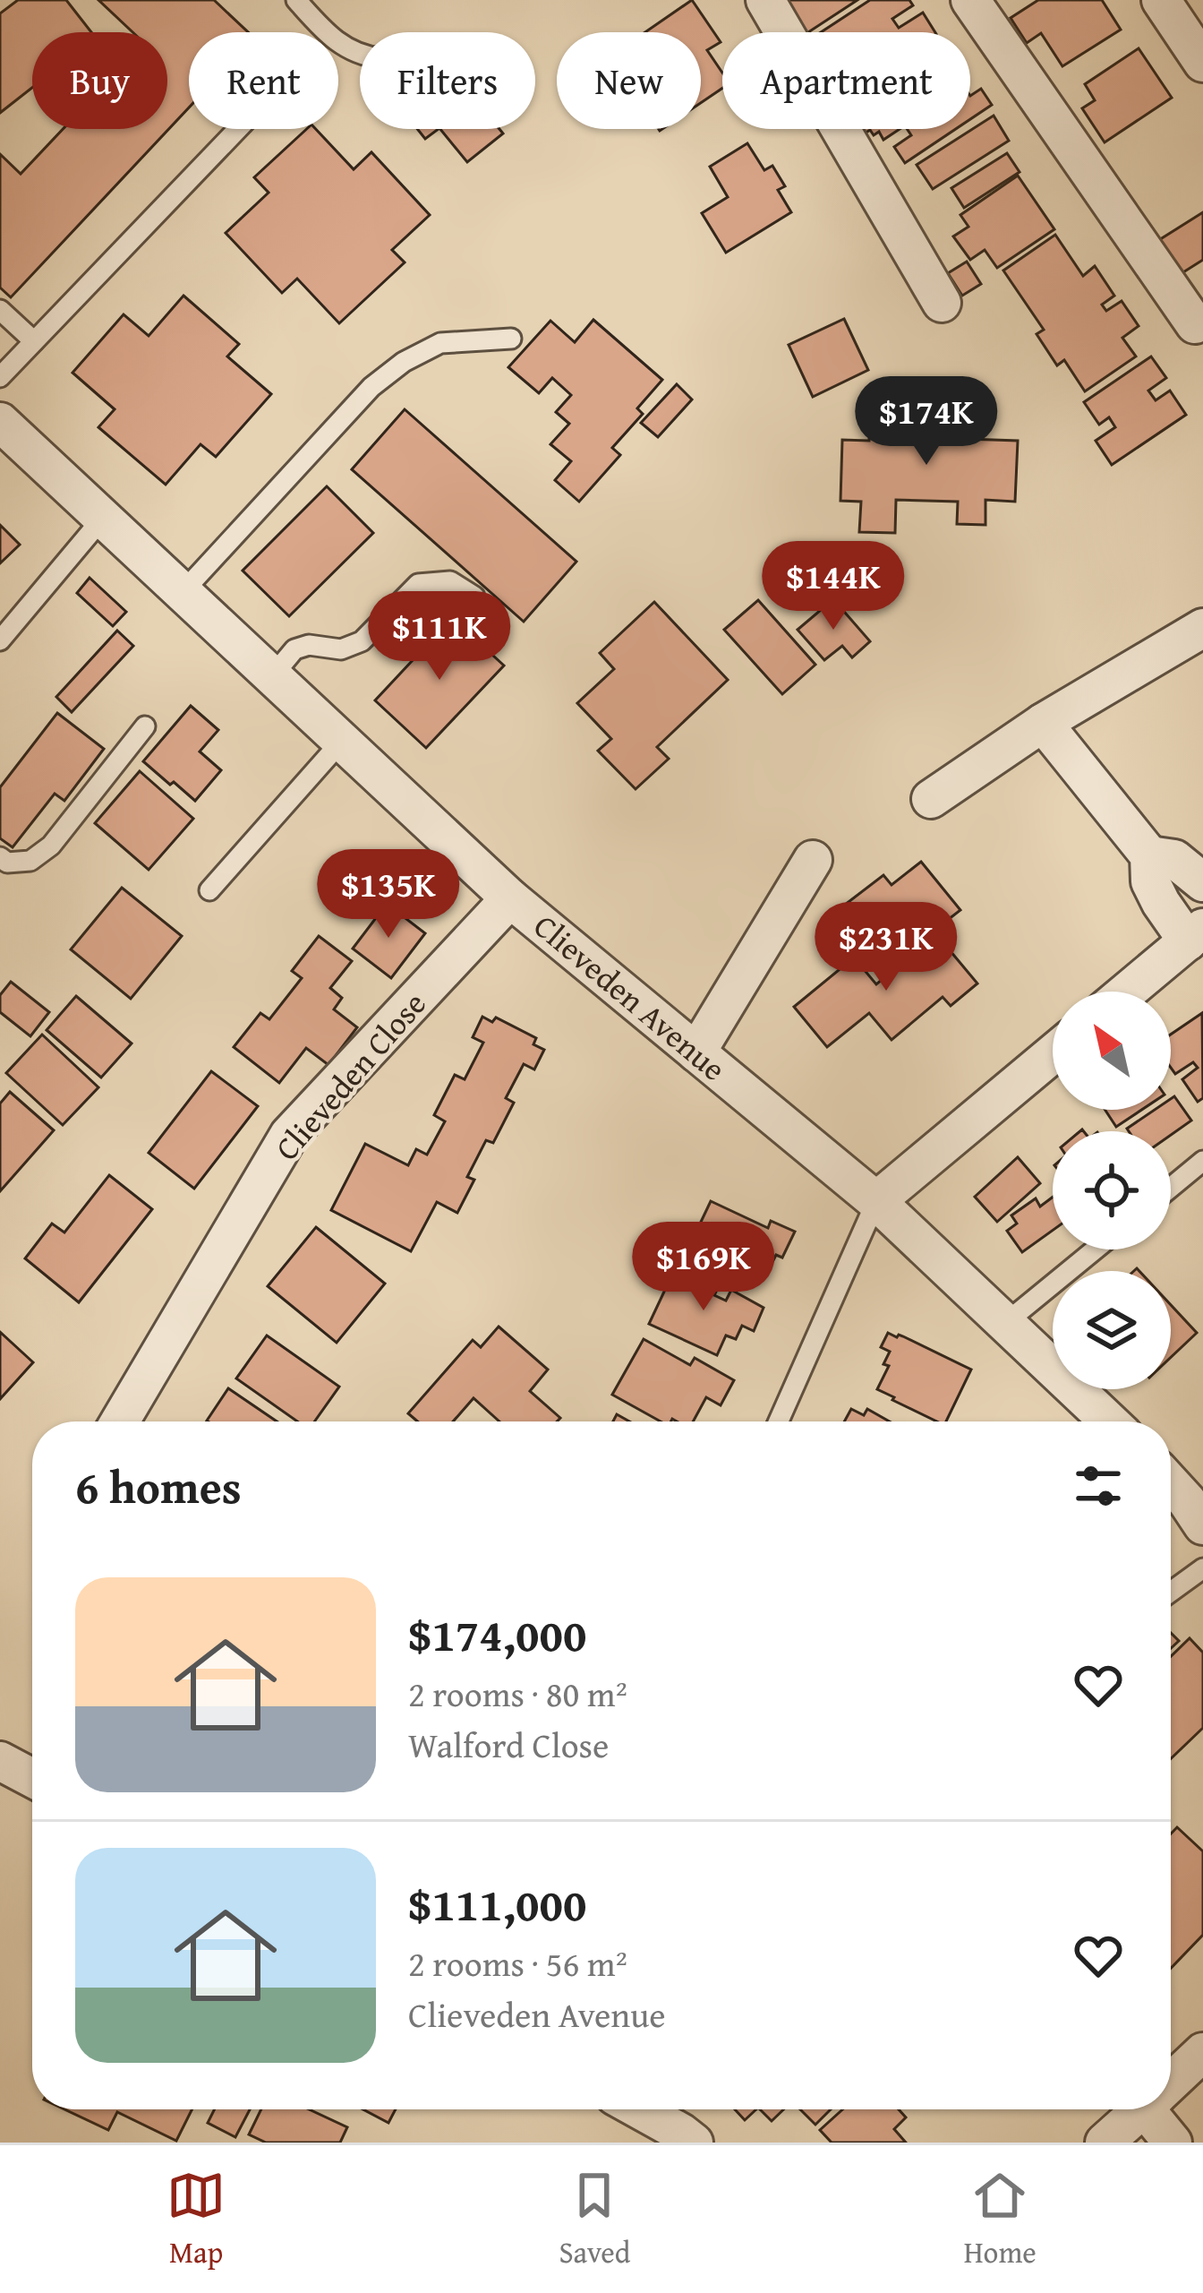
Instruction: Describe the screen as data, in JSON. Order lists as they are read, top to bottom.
{
  "streets": {
    "street": ["Clieveden Avenue", "Clieveden Close"]
  },
  "crossings": [
    ["Clieveden Avenue", "Clieveden Close"]
  ],
  "north": "top left",
  "page": {
    "chip": [
      "Buy",
      "Rent",
      "Filters",
      "New",
      "Apartment"
    ],
    "price": [
      "$174K",
      "$144K",
      "$111K",
      "$135K",
      "$231K",
      "$169K"
    ],
    "heading": "6 homes",
    "list": [
      {
        "name": "$174,000",
        "note": "2 rooms · 80 m² · Walford Close"
      },
      {
        "name": "$111,000",
        "note": "2 rooms · 56 m² · Clieveden Avenue"
      }
    ],
    "tabs": ["Map", "Saved", "Home"]
  }
}
